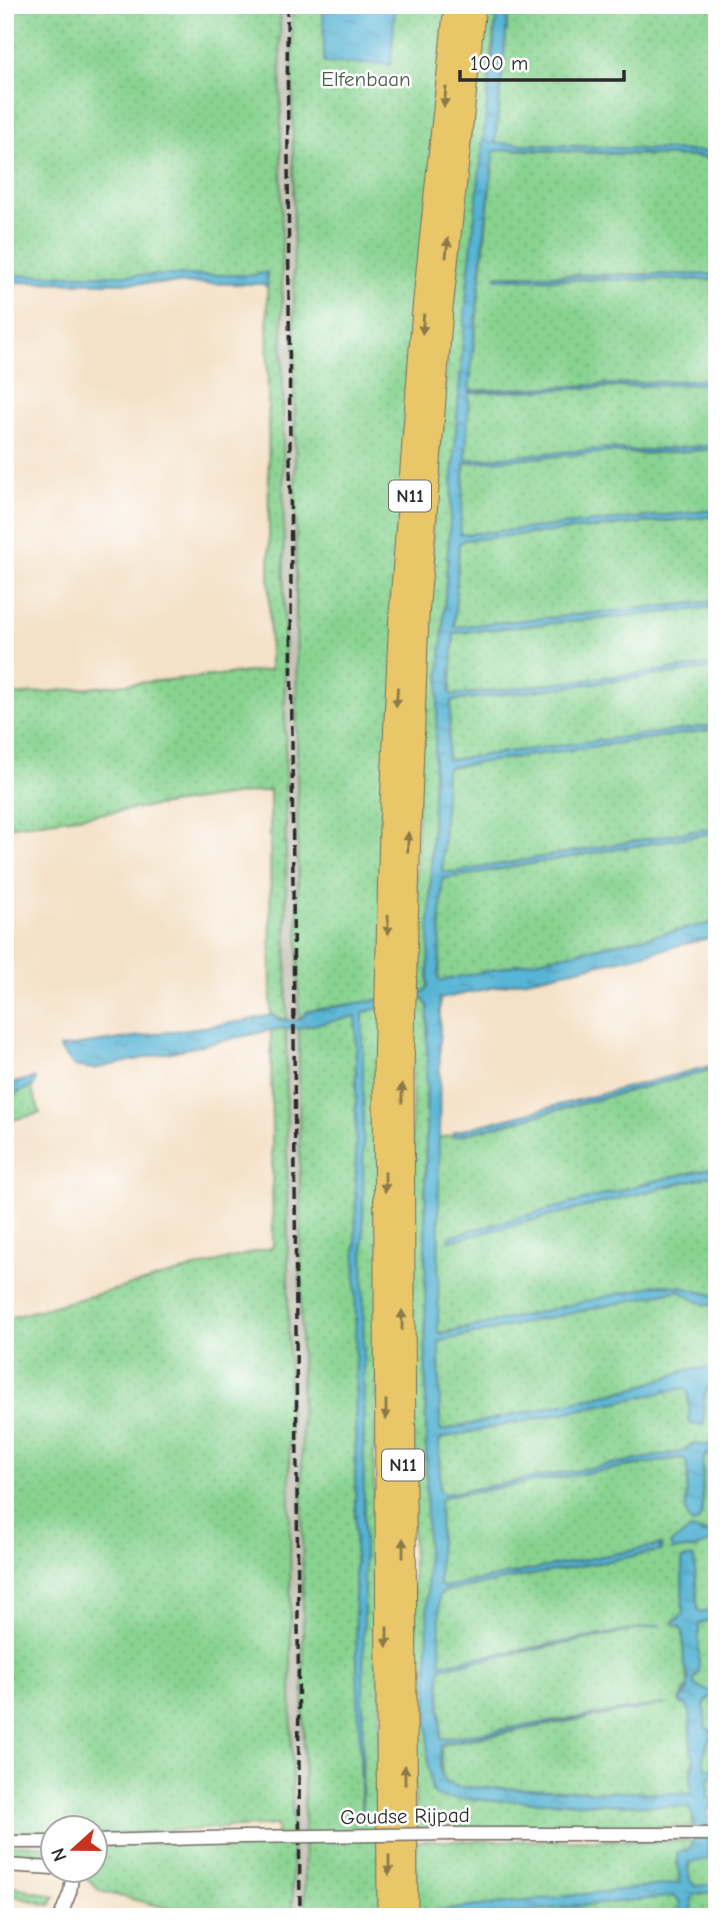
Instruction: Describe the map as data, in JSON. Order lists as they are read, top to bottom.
{
  "streets": {
    "highway": ["N11"],
    "street": ["Goudse Rijpad"]
  },
  "parks": ["Elfenbaan"],
  "scale_bar": "100 m",
  "north": "left"
}
